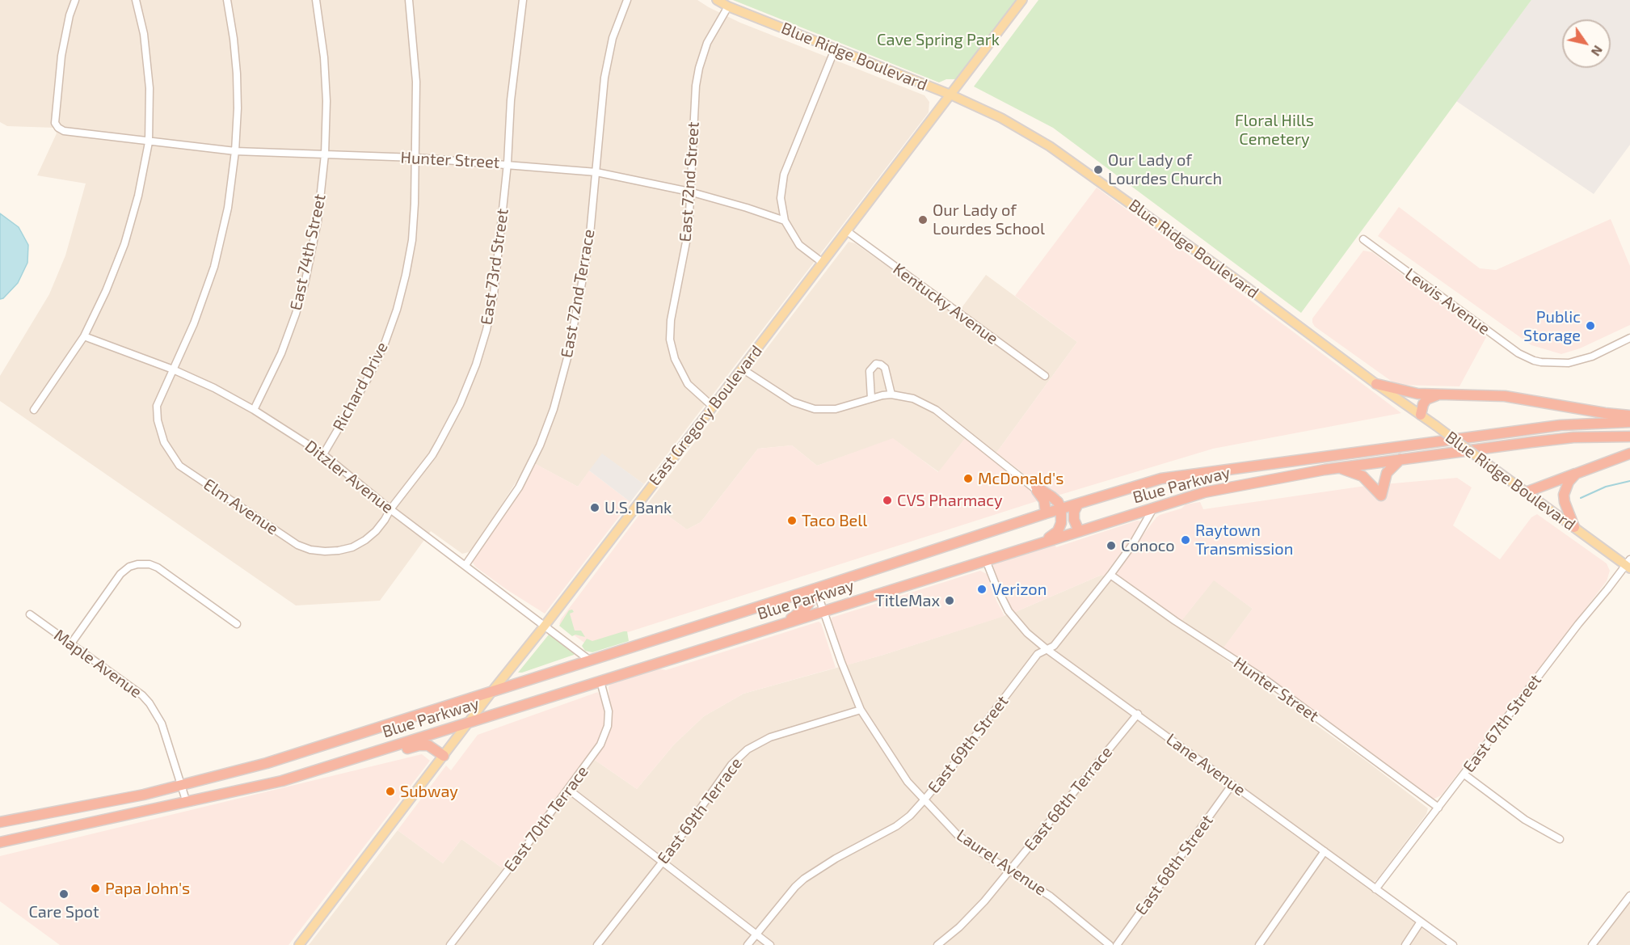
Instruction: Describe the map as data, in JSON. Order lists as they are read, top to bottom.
{
  "streets": {
    "highway": ["Blue Parkway"],
    "main road": ["Blue Ridge Boulevard", "East Gregory Boulevard"],
    "street": [
      "Hunter Street",
      "East 72nd Street",
      "East 74th Street",
      "East 73rd Street",
      "East 72nd Terrace",
      "Lewis Avenue",
      "Kentucky Avenue",
      "Richard Drive",
      "Ditzler Avenue",
      "Elm Avenue",
      "Maple Avenue",
      "East 67th Street",
      "East 69th Street",
      "Lane Avenue",
      "East 68th Terrace",
      "East 69th Terrace",
      "East 70th Terrace",
      "Laurel Avenue",
      "East 68th Street"
    ]
  },
  "crossings": [
    ["Blue Ridge Boulevard", "East 72nd Street"],
    ["Blue Ridge Boulevard", "East Gregory Boulevard"],
    ["Blue Ridge Boulevard", "East 67th Street"],
    ["Hunter Street", "East 72nd Street"],
    ["Hunter Street", "East 74th Street"],
    ["Hunter Street", "East 73rd Street"],
    ["Hunter Street", "East 72nd Terrace"],
    ["Hunter Street", "Richard Drive"],
    ["Hunter Street", "Elm Avenue"],
    ["Hunter Street", "East 67th Street"],
    ["Hunter Street", "East 69th Street"],
    ["East 72nd Street", "East Gregory Boulevard"],
    ["East 74th Street", "Ditzler Avenue"],
    ["East 73rd Street", "Ditzler Avenue"],
    ["East 73rd Street", "Elm Avenue"],
    ["East 72nd Terrace", "Ditzler Avenue"],
    ["Kentucky Avenue", "East Gregory Boulevard"],
    ["Richard Drive", "Ditzler Avenue"],
    ["East Gregory Boulevard", "Ditzler Avenue"],
    ["East Gregory Boulevard", "Blue Parkway"],
    ["Ditzler Avenue", "Blue Parkway"],
    ["Ditzler Avenue", "Elm Avenue"],
    ["Blue Parkway", "Maple Avenue"],
    ["Blue Parkway", "East 69th Street"],
    ["Blue Parkway", "Lane Avenue"],
    ["Blue Parkway", "East 70th Terrace"],
    ["Blue Parkway", "Laurel Avenue"],
    ["East 67th Street", "Lane Avenue"],
    ["East 69th Street", "Lane Avenue"],
    ["East 69th Street", "Laurel Avenue"],
    ["Lane Avenue", "East 68th Terrace"],
    ["Lane Avenue", "East 68th Street"],
    ["East 68th Terrace", "Laurel Avenue"],
    ["East 69th Terrace", "Laurel Avenue"]
  ],
  "parks": ["Cave Spring Park", "Floral Hills Cemetery"],
  "places": [
    "Our Lady of Lourdes Church",
    "Our Lady of Lourdes School",
    "Public Storage",
    "McDonald's",
    "CVS Pharmacy",
    "U.S. Bank",
    "Taco Bell",
    "Raytown Transmission",
    "Conoco",
    "Verizon",
    "TitleMax",
    "Subway",
    "Papa John's",
    "Care Spot"
  ],
  "north": "bottom right"
}
